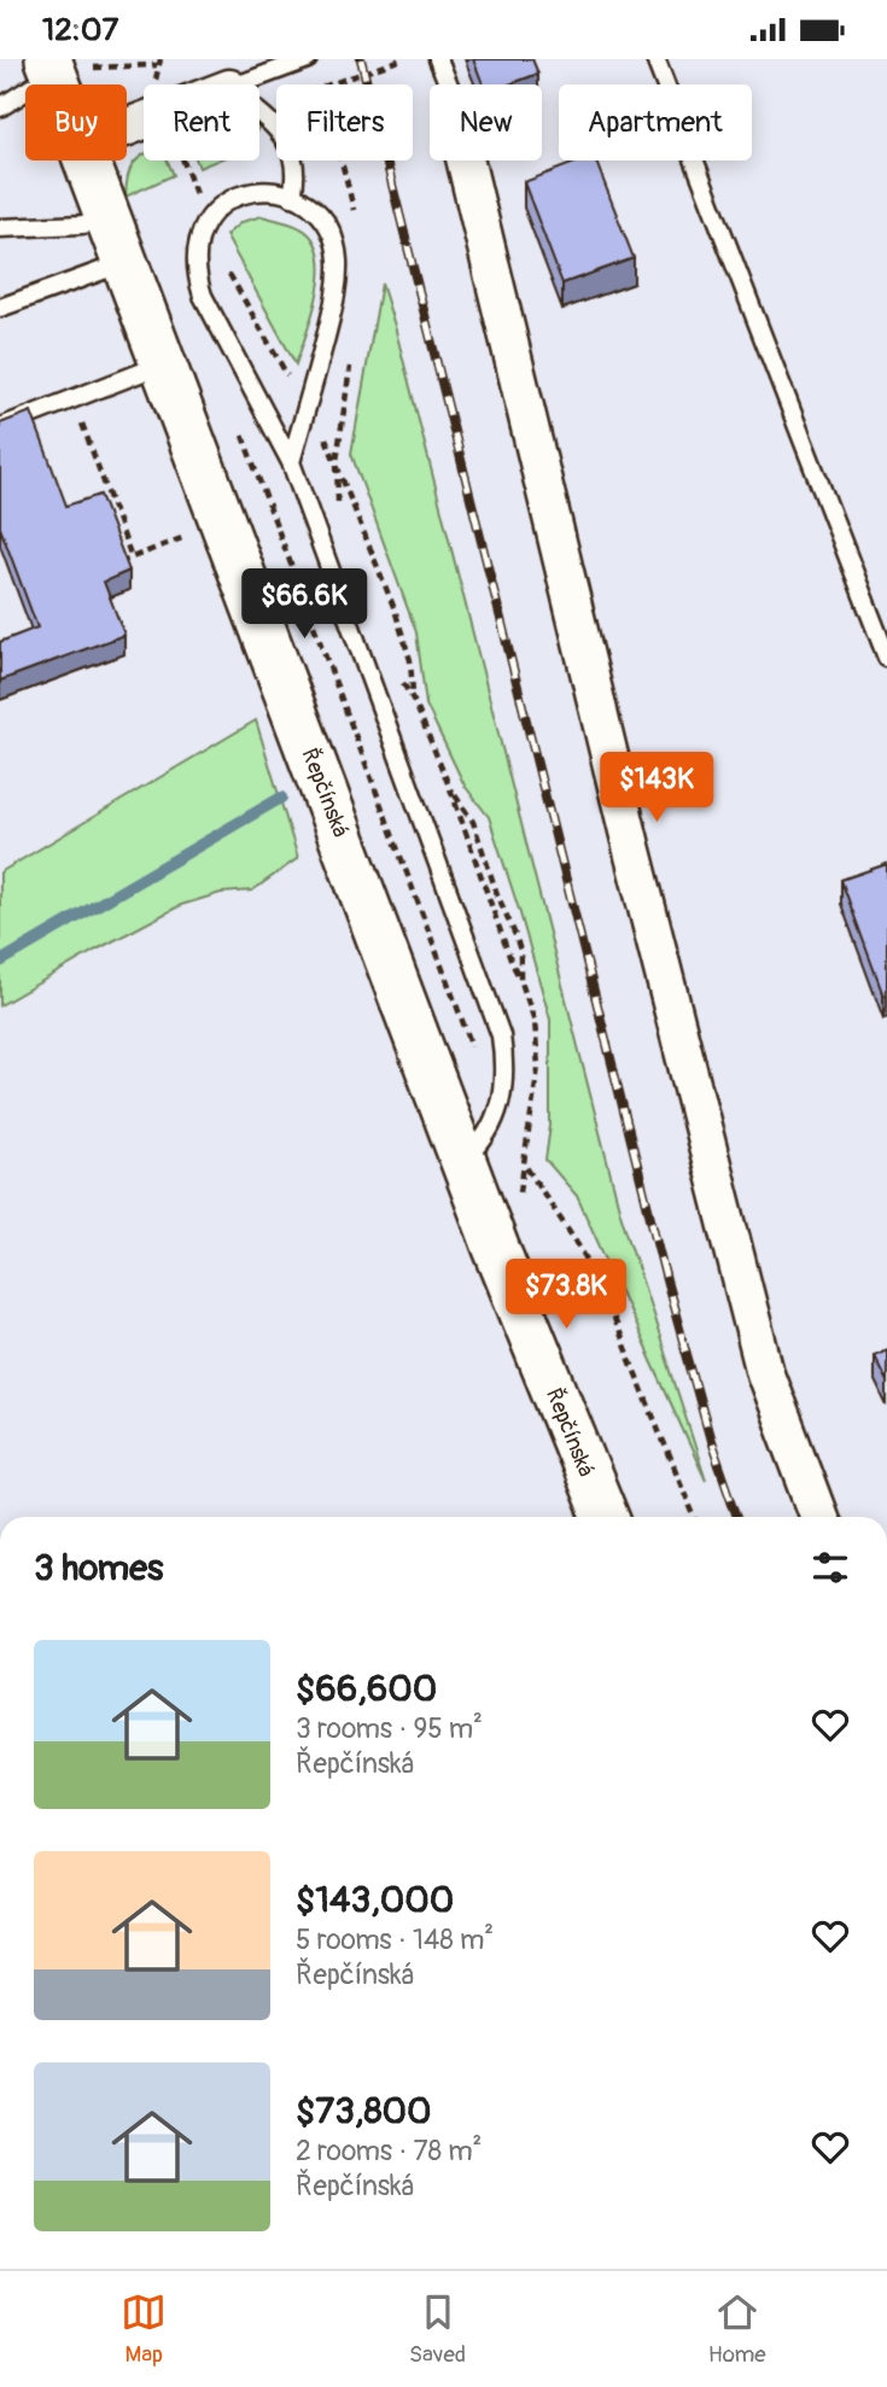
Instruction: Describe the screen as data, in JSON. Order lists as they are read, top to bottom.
{
  "streets": {
    "street": ["Řepčínská"]
  },
  "page": {
    "status": "12:07",
    "chip": [
      "Buy",
      "Rent",
      "Filters",
      "New",
      "Apartment"
    ],
    "price": ["$66.6K", "$143K", "$73.8K"],
    "heading": "3 homes",
    "list": [
      {
        "name": "$66,600",
        "note": "3 rooms · 95 m² · Řepčínská"
      },
      {
        "name": "$143,000",
        "note": "5 rooms · 148 m² · Řepčínská"
      },
      {
        "name": "$73,800",
        "note": "2 rooms · 78 m² · Řepčínská"
      }
    ],
    "tabs": ["Map", "Saved", "Home"]
  }
}
